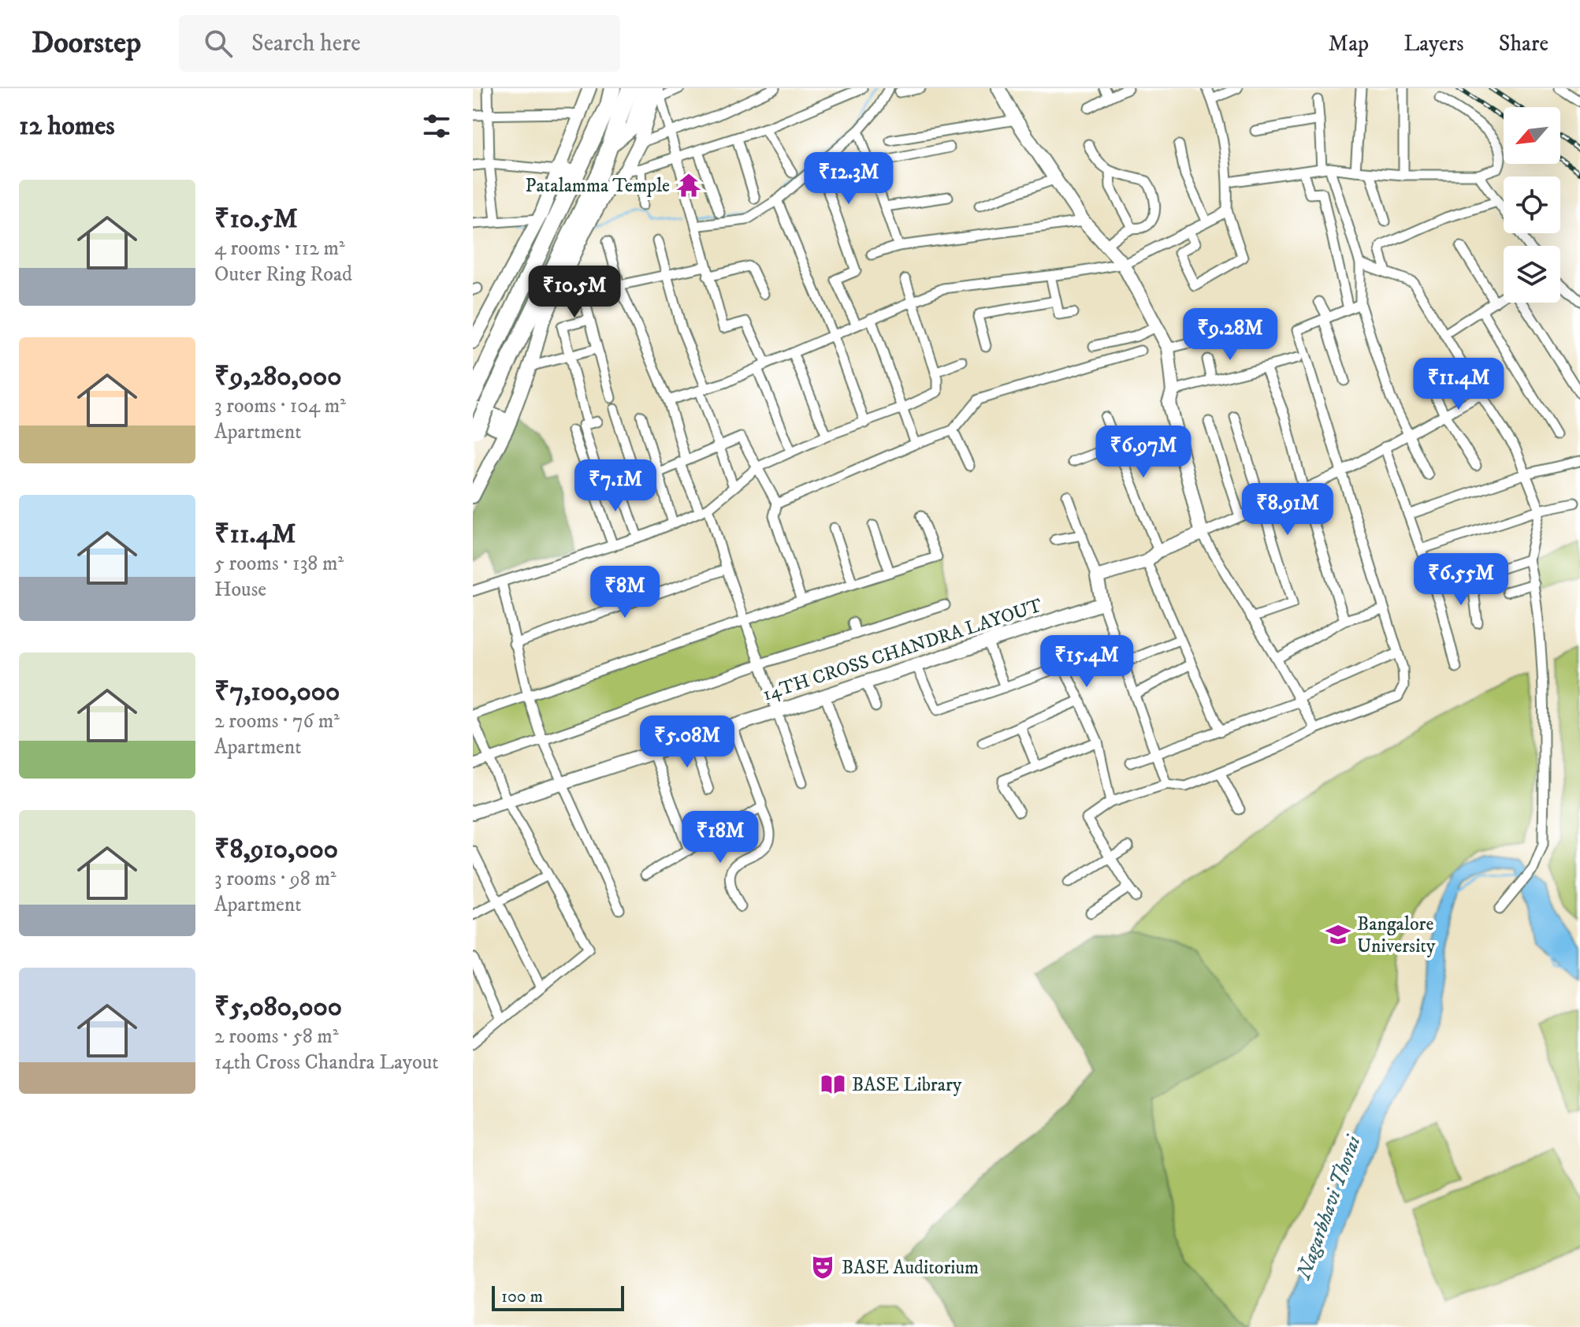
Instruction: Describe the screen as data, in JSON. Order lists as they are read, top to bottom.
{
  "streets": {
    "street": ["14TH CROSS CHANDRA LAYOUT"]
  },
  "water": ["Nagarbhavi Thorai"],
  "places": {
    "temple": ["Patalamma Temple"],
    "school or university": ["Bangalore University"],
    "library": ["BASE Library"],
    "theatre": ["BASE Auditorium"]
  },
  "scale_bar": "100 m",
  "north": "bottom left",
  "page": {
    "header": "Doorstep",
    "search": "Search here",
    "nav": ["Map", "Layers", "Share"],
    "heading": "12 homes",
    "price": [
      "₹12.3M",
      "₹10.5M",
      "₹9.28M",
      "₹11.4M",
      "₹6.97M",
      "₹7.1M",
      "₹8.91M",
      "₹6.55M",
      "₹8M",
      "₹15.4M",
      "₹5.08M",
      "₹18M"
    ],
    "list": [
      {
        "name": "₹10.5M",
        "note": "4 rooms · 112 m² · Outer Ring Road"
      },
      {
        "name": "₹9,280,000",
        "note": "3 rooms · 104 m² · Apartment"
      },
      {
        "name": "₹11.4M",
        "note": "5 rooms · 138 m² · House"
      },
      {
        "name": "₹7,100,000",
        "note": "2 rooms · 76 m² · Apartment"
      },
      {
        "name": "₹8,910,000",
        "note": "3 rooms · 98 m² · Apartment"
      },
      {
        "name": "₹5,080,000",
        "note": "2 rooms · 58 m² · 14th Cross Chandra Layout"
      }
    ],
    "scale": "100 m"
  }
}
